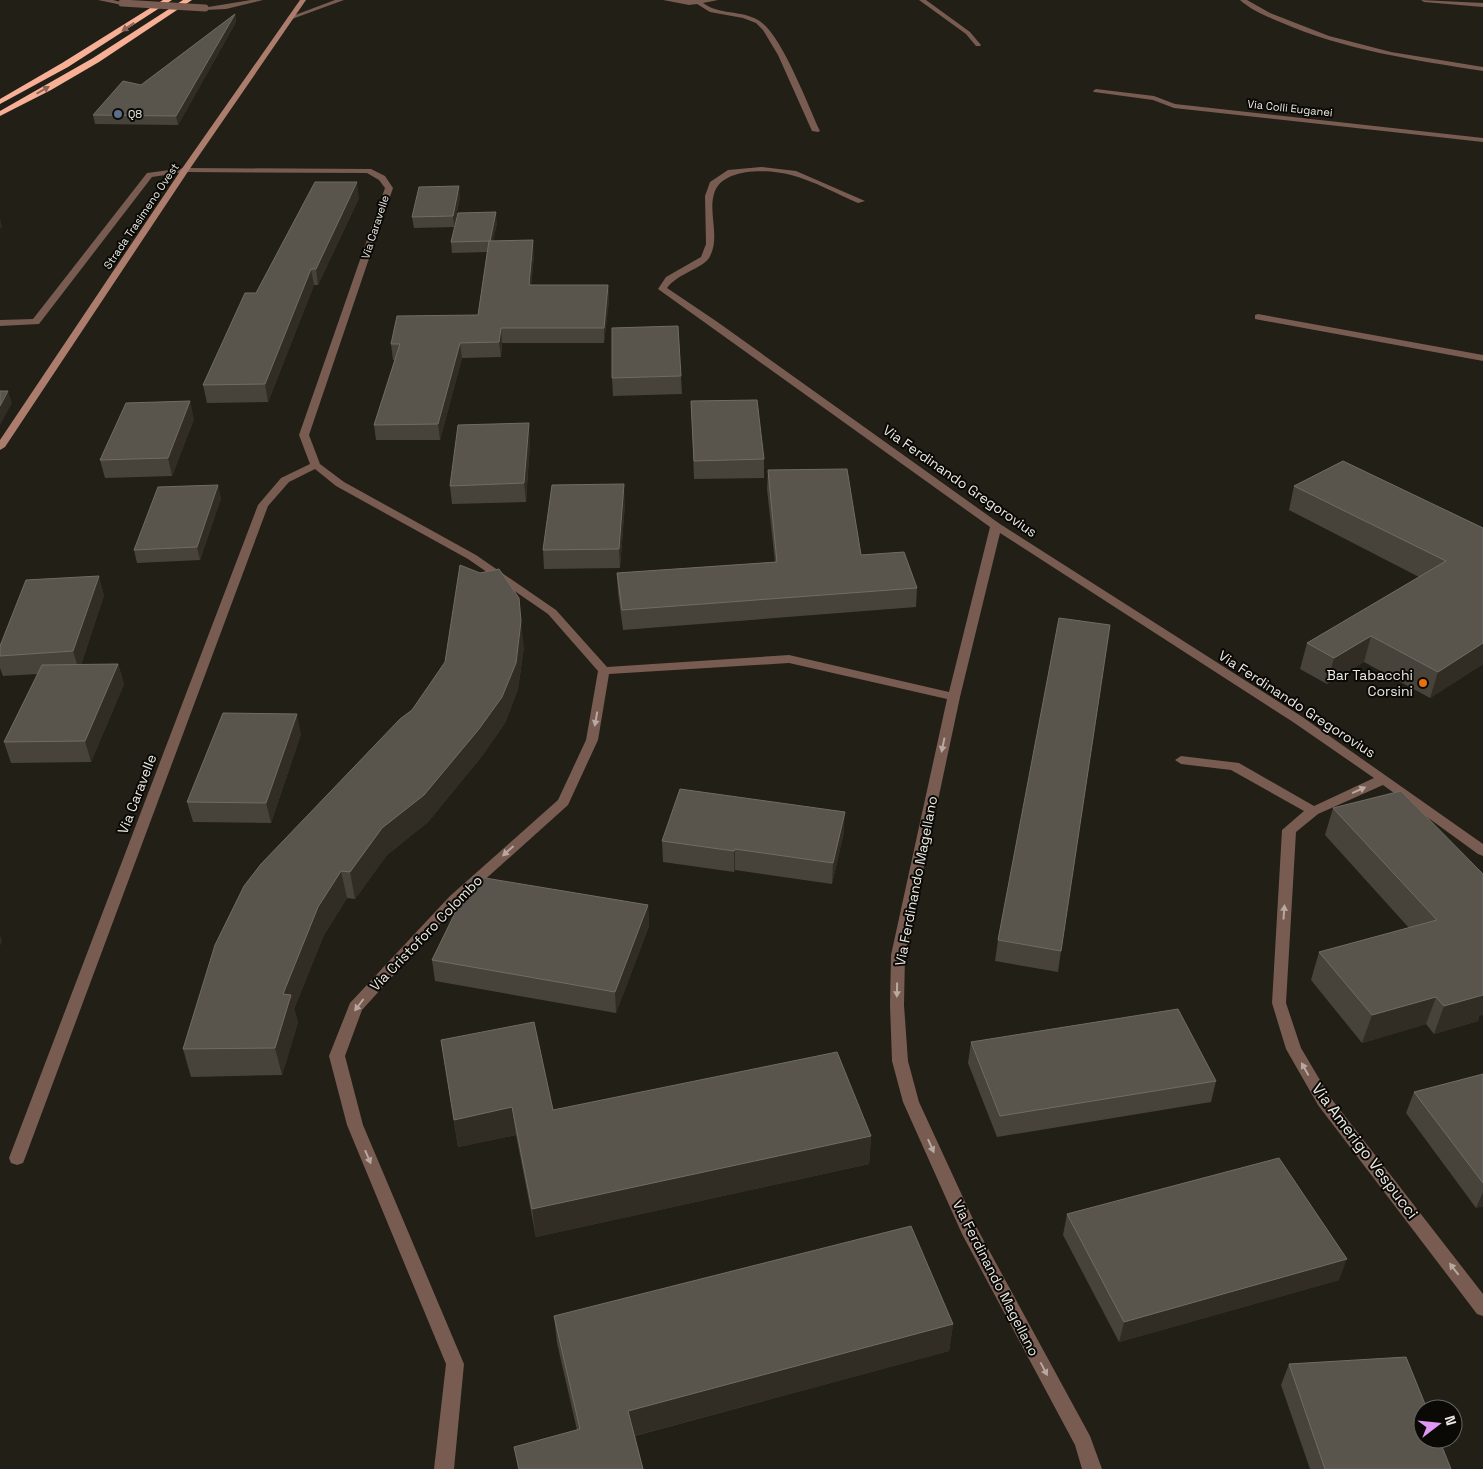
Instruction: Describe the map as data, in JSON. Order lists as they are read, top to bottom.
{
  "streets": {
    "main road": ["Strada Trasimeno Ovest"],
    "street": [
      "Via Colli Euganei",
      "Via Caravelle",
      "Via Ferdinando Gregorovius",
      "Via Ferdinando Magellano",
      "Via Cristoforo Colombo",
      "Via Amerigo Vespucci"
    ]
  },
  "crossings": [
    ["Strada Trasimeno Ovest", "Via Caravelle"],
    ["Via Caravelle", "Via Cristoforo Colombo"],
    ["Via Ferdinando Gregorovius", "Via Ferdinando Magellano"],
    ["Via Ferdinando Gregorovius", "Via Amerigo Vespucci"]
  ],
  "one_way": ["Via Ferdinando Magellano", "Via Cristoforo Colombo", "Via Amerigo Vespucci"],
  "places": ["Q8", "Bar Tabacchi Corsini"],
  "north": "right"
}
